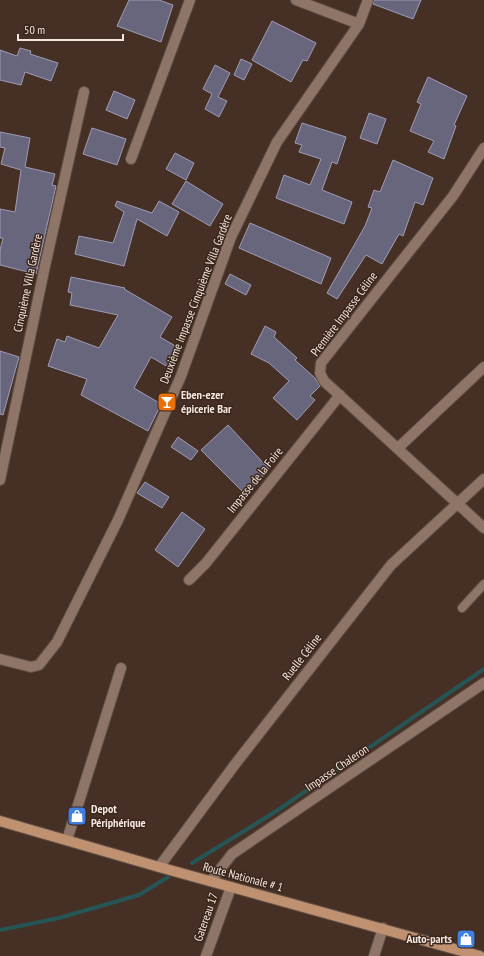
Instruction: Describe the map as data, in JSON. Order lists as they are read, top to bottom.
{
  "streets": {
    "main road": ["Route Nationale # 1"],
    "street": [
      "Cinquième Villa Gardère",
      "Deuxième Impasse Cinquième Villa Gardère",
      "Première Impasse Céline",
      "Impasse de la Foire",
      "Ruelle Céline",
      "Impasse Chaleron",
      "Gatereau 17"
    ]
  },
  "crossings": [
    ["Première Impasse Céline", "Impasse de la Foire"],
    ["Première Impasse Céline", "Ruelle Céline"],
    ["Ruelle Céline", "Route Nationale # 1"],
    ["Impasse Chaleron", "Route Nationale # 1"],
    ["Route Nationale # 1", "Gatereau 17"]
  ],
  "places": {
    "bar": ["Eben-ezer épicerie Bar"],
    "shop": ["Depot Périphérique", "Auto-parts"]
  },
  "scale_bar": "50 m"
}
